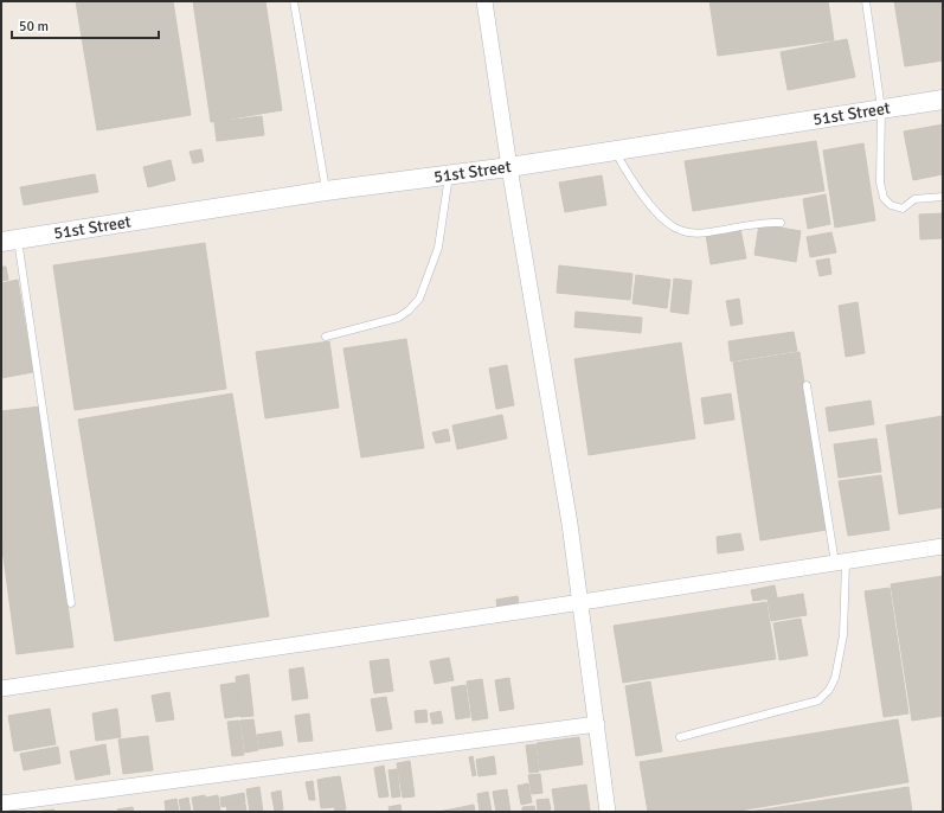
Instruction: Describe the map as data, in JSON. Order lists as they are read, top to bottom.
{
  "streets": {
    "street": ["51st Street"]
  },
  "scale_bar": "50 m"
}
